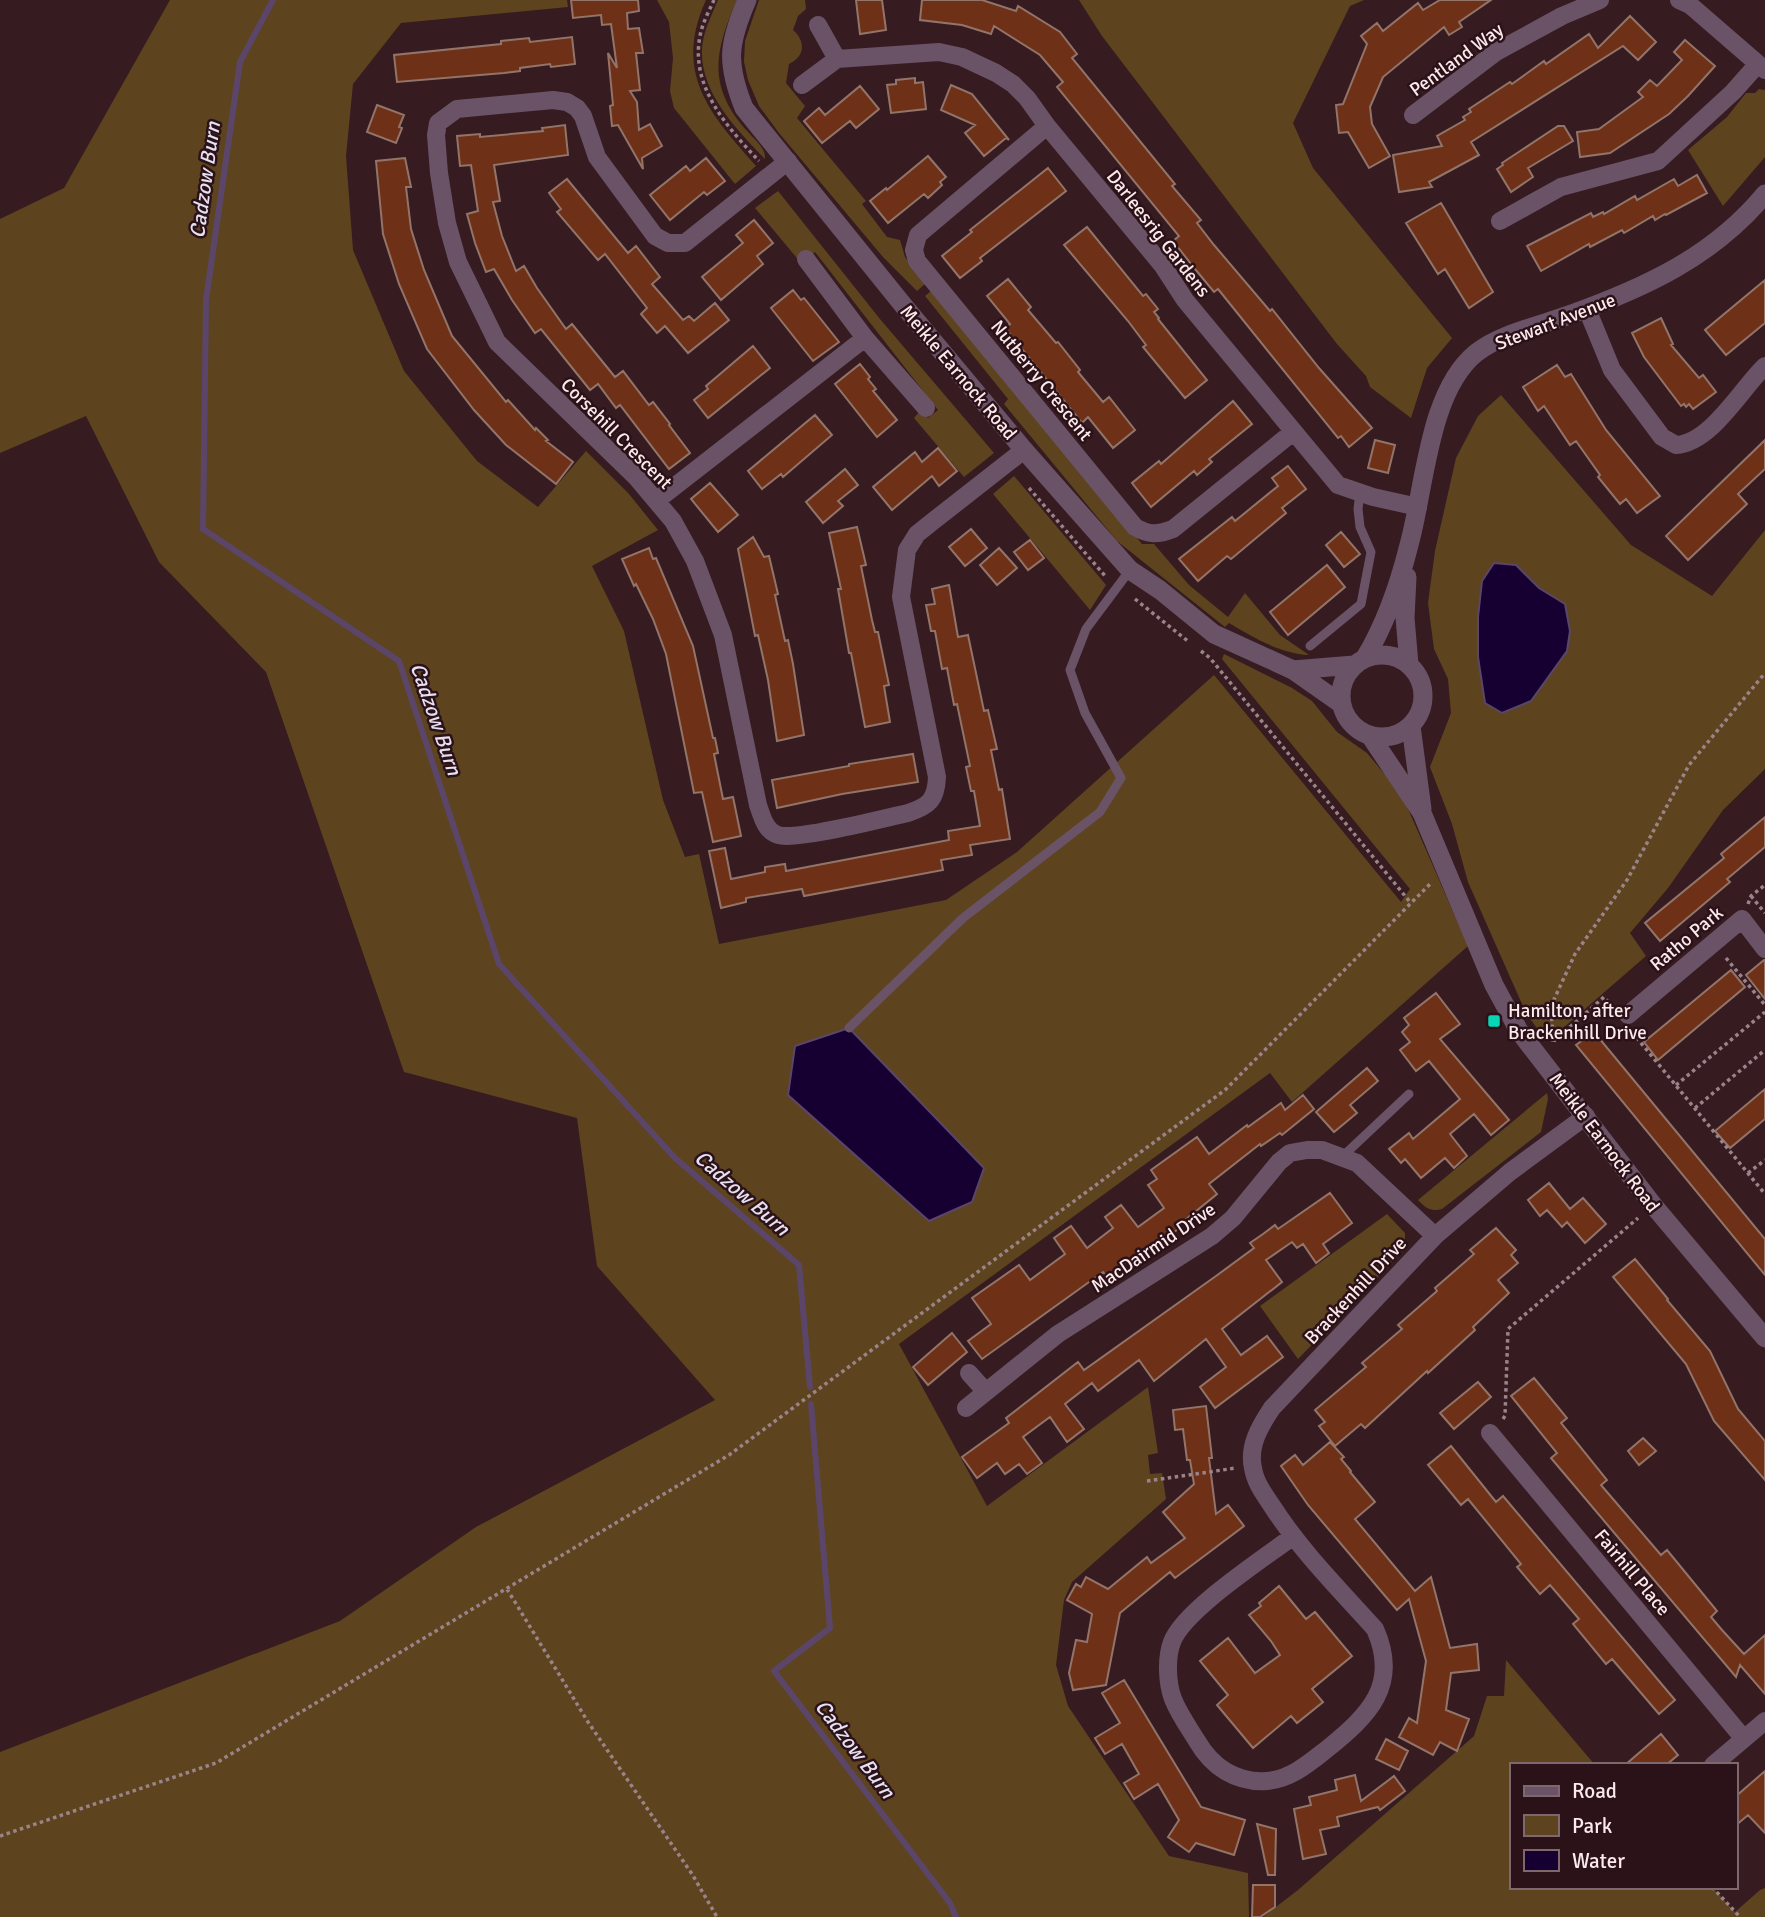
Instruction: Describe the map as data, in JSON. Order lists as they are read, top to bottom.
{
  "streets": {
    "street": [
      "Pentland Way",
      "Darleesrig Gardens",
      "Stewart Avenue",
      "Meikle Earnock Road",
      "Nutberry Crescent",
      "Corsehill Crescent",
      "Ratho Park",
      "MacDairmid Drive",
      "Brackenhill Drive",
      "Fairhill Place"
    ]
  },
  "crossings": [
    ["Darleesrig Gardens", "Stewart Avenue"],
    ["Darleesrig Gardens", "Nutberry Crescent"],
    ["Stewart Avenue", "Meikle Earnock Road"],
    ["Meikle Earnock Road", "Corsehill Crescent"],
    ["Meikle Earnock Road", "Brackenhill Drive"],
    ["MacDairmid Drive", "Brackenhill Drive"]
  ],
  "water": ["Cadzow Burn"],
  "places": {
    "transit": ["Hamilton, after Brackenhill Drive"]
  },
  "legend": ["Road", "Park", "Water"]
}
